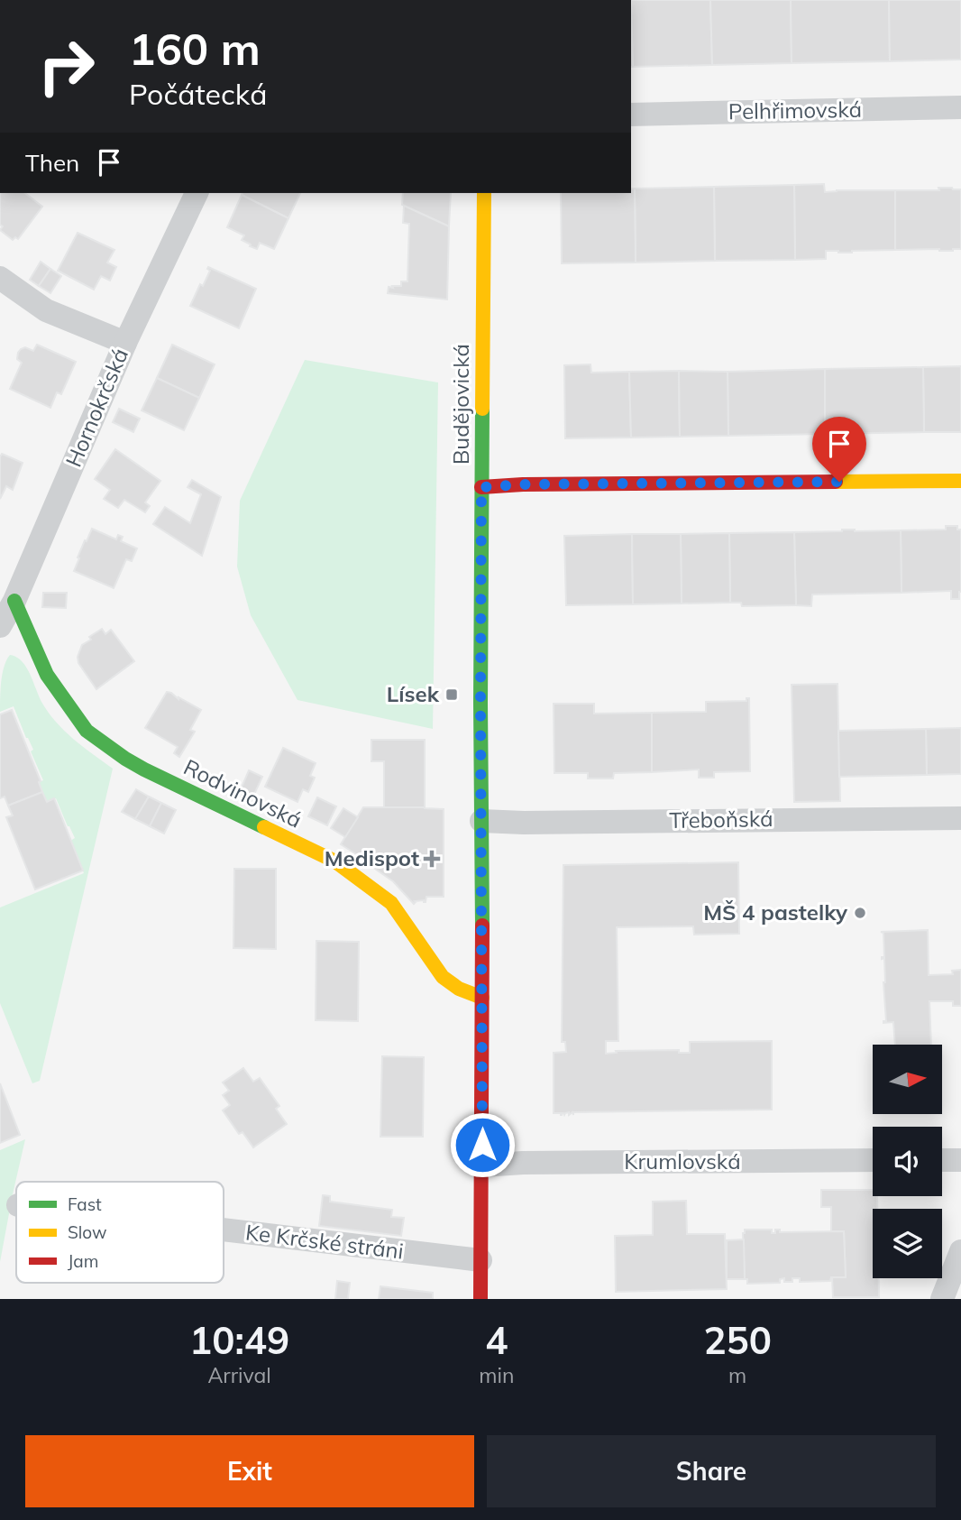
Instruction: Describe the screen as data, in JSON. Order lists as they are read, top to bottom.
{
  "streets": {
    "street": [
      "Pelhřimovská",
      "Budějovická",
      "Hornokrčská",
      "Rodvinovská",
      "Třeboňská",
      "Krumlovská",
      "Ke Krčské stráni"
    ]
  },
  "crossings": [
    ["Budějovická", "Rodvinovská"],
    ["Budějovická", "Třeboňská"],
    ["Budějovická", "Krumlovská"],
    ["Budějovická", "Ke Krčské stráni"],
    ["Hornokrčská", "Rodvinovská"]
  ],
  "places": {
    "transit": ["Lísek"],
    "health": ["Medispot"],
    "other": ["MŠ 4 pastelky"]
  },
  "legend": ["Fast", "Slow", "Jam"],
  "north": "right",
  "page": {
    "turn": ["160 m", "Počátecká"],
    "then": "Then",
    "eta": [
      "10:49",
      "Arrival",
      "4",
      "min",
      "250",
      "m"
    ],
    "buttons": ["Exit", "Share"]
  }
}
